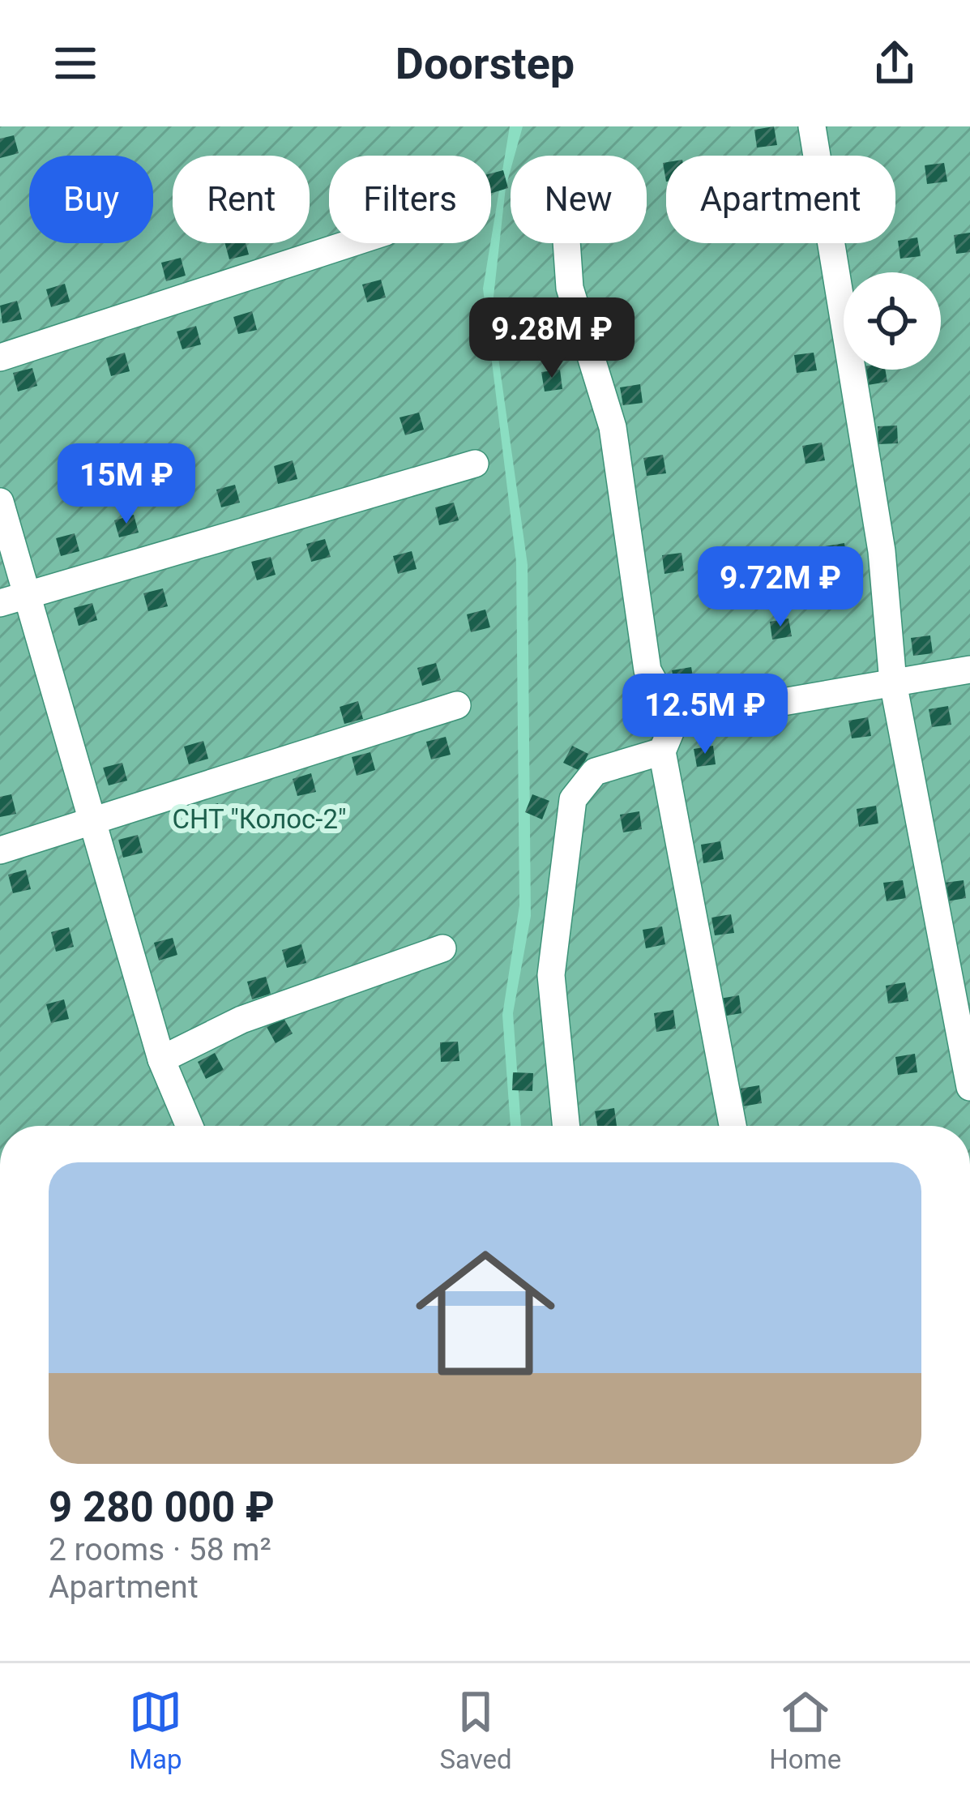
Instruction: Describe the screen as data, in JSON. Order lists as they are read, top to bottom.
{
  "parks": ["СНТ \"Колос-2\""],
  "page": {
    "header": "Doorstep",
    "chip": [
      "Buy",
      "Rent",
      "Filters",
      "New",
      "Apartment"
    ],
    "price": [
      "9.28M ₽",
      "15M ₽",
      "9.72M ₽",
      "12.5M ₽"
    ],
    "list": [
      {
        "name": "9 280 000 ₽",
        "note": "2 rooms · 58 m² · Apartment"
      }
    ],
    "tabs": ["Map", "Saved", "Home"]
  }
}
